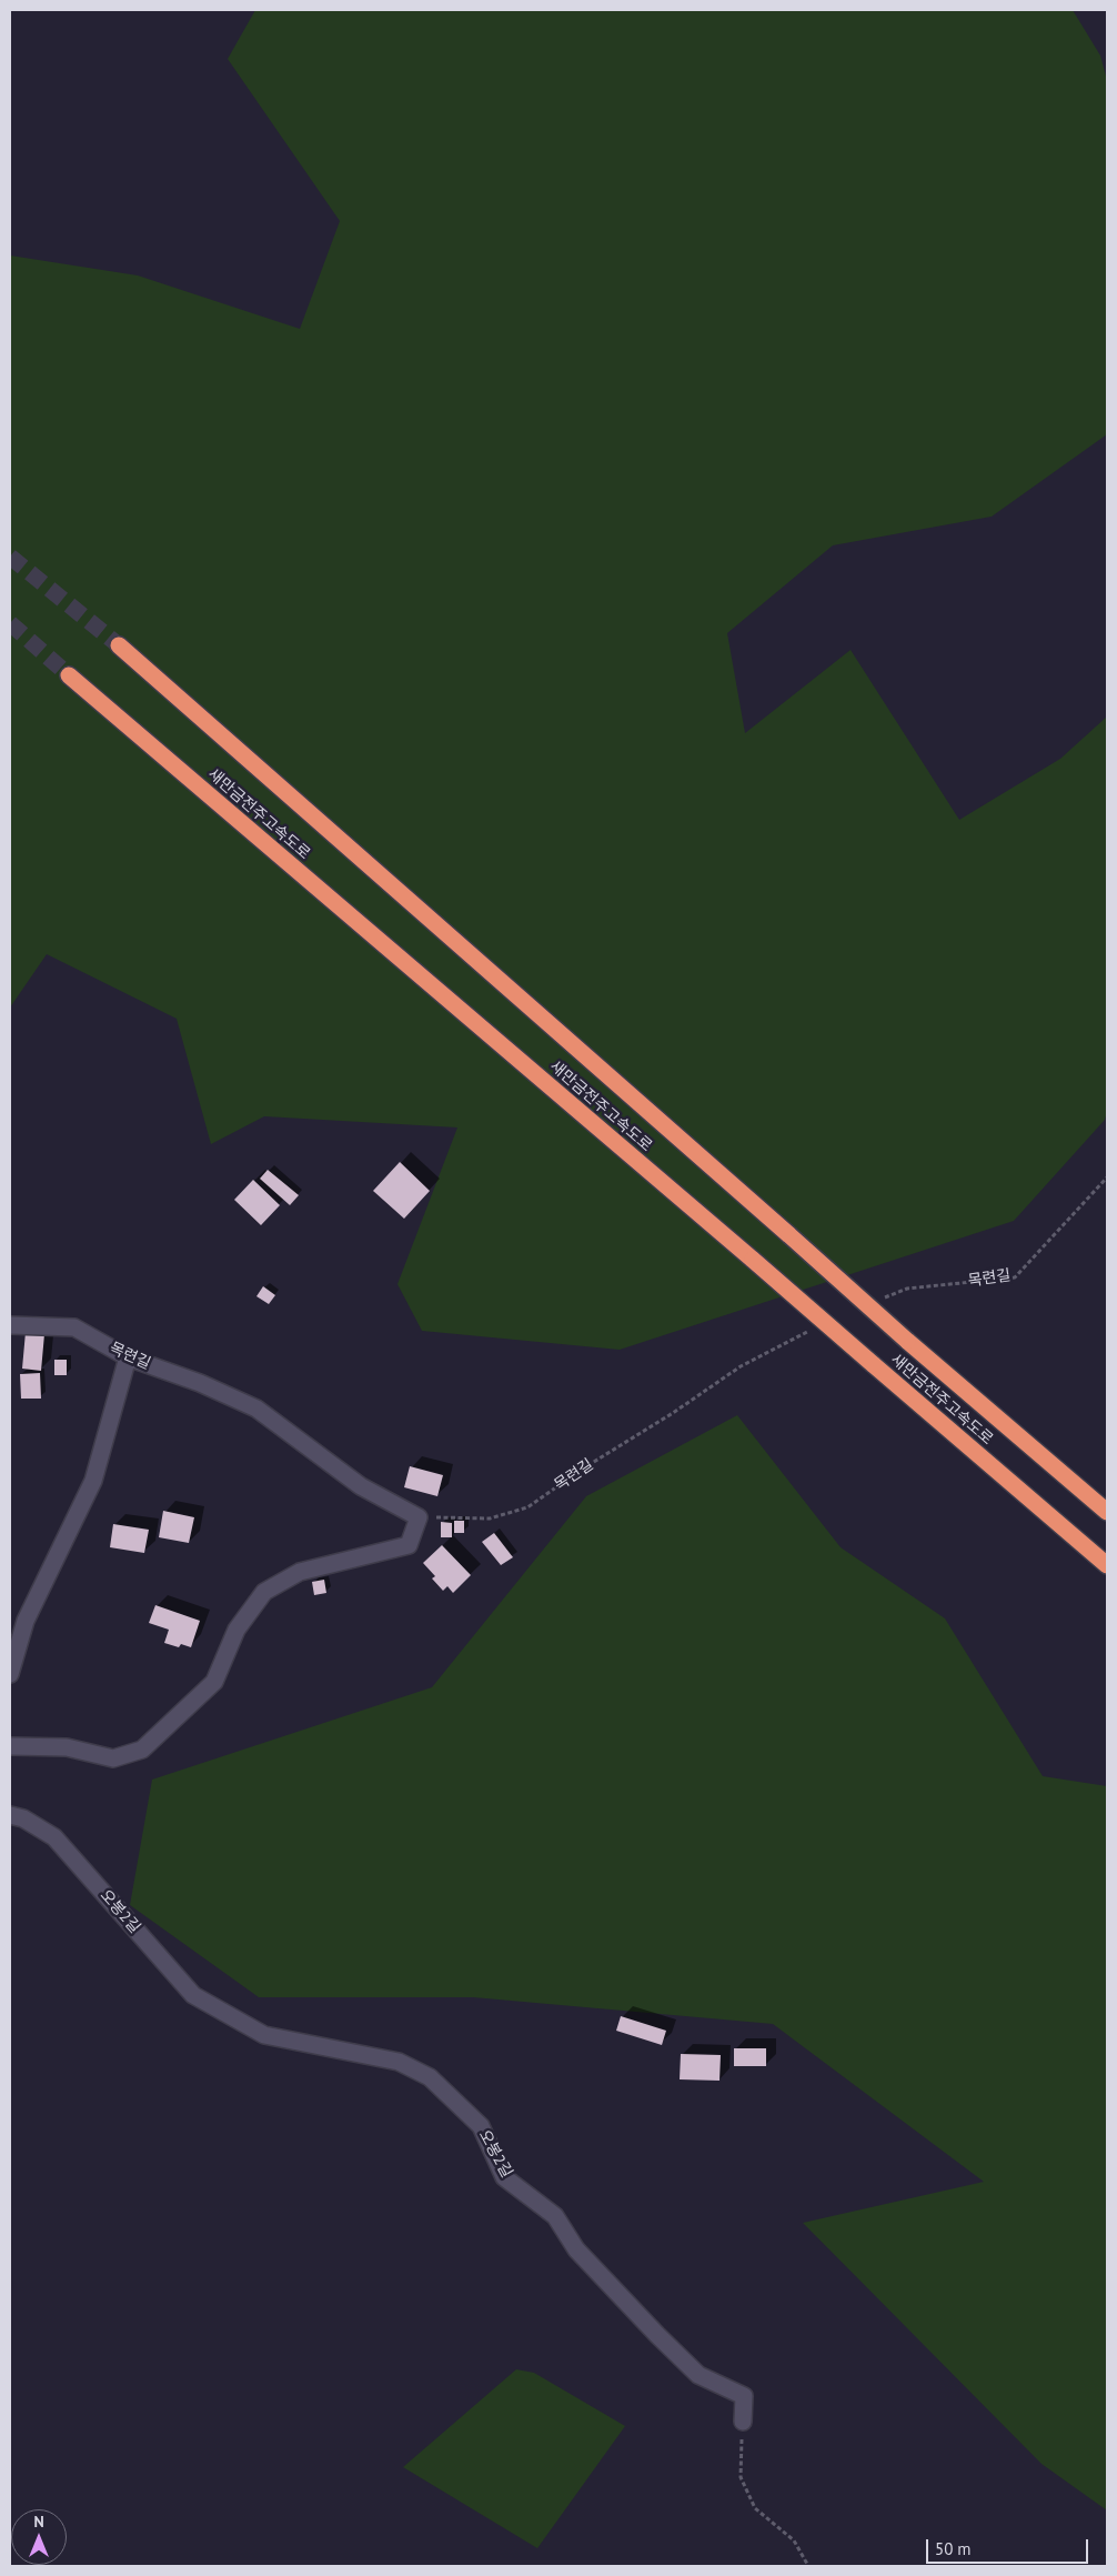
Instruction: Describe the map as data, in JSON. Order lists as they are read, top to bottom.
{
  "streets": {
    "highway": ["새만금전주고속도로"],
    "street": ["목련길", "오봉2길"]
  },
  "scale_bar": "50 m",
  "north": "top"
}
